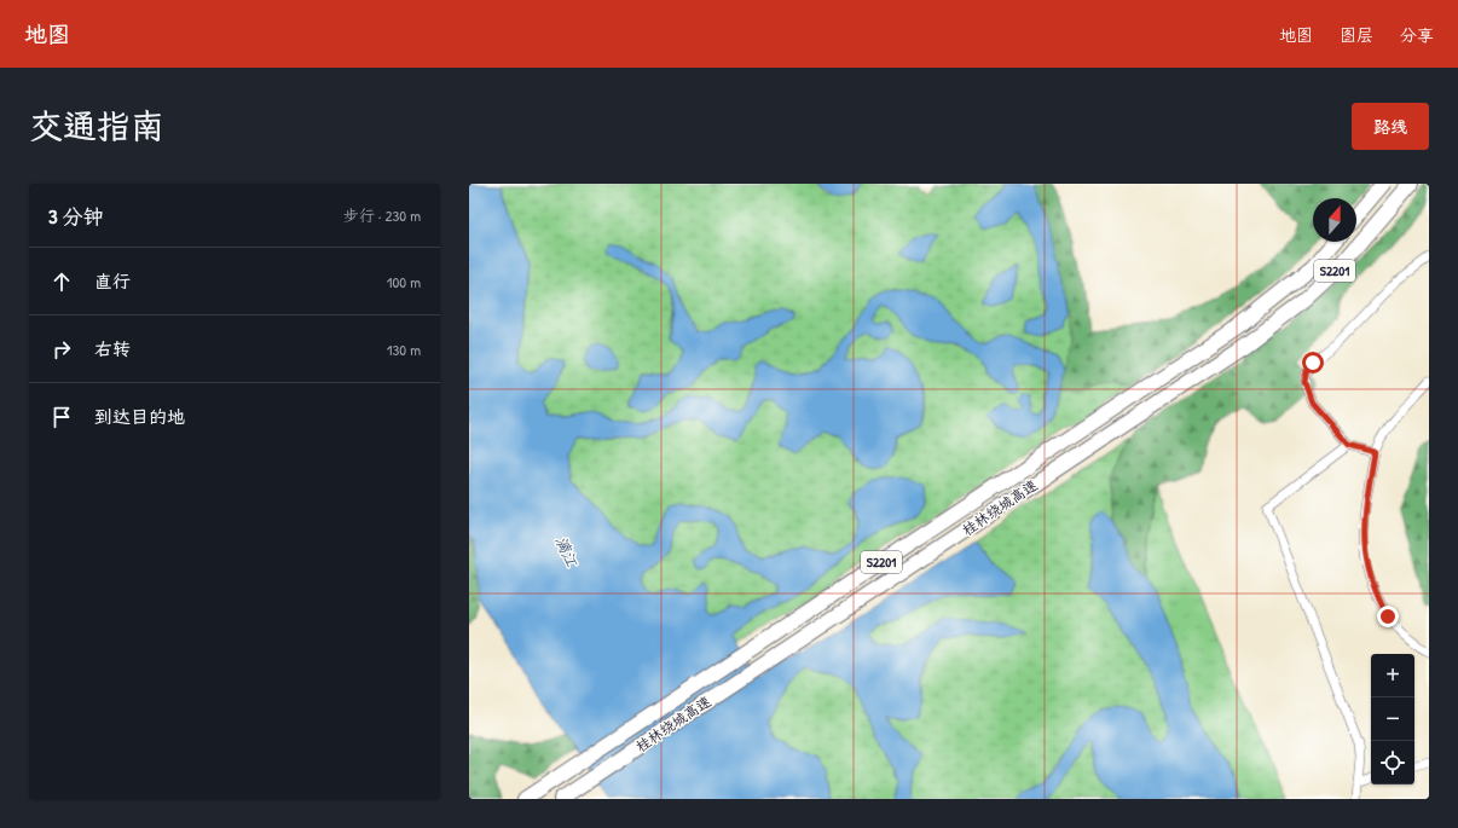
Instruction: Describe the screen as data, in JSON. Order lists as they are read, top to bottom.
{
  "streets": {
    "highway": ["S2201", "桂林绕城高速"]
  },
  "water": ["漓江"],
  "north": "top",
  "page": {
    "header": "地图",
    "nav": ["地图", "图层", "分享"],
    "title": "交通指南",
    "buttons": "路线",
    "heading": ["3 分钟", "步行 · 230 m"],
    "list": [
      ["直行", "100 m"],
      ["右转", "130 m"],
      "到达目的地"
    ],
    "map_buttons": ["+", "−"]
  }
}
